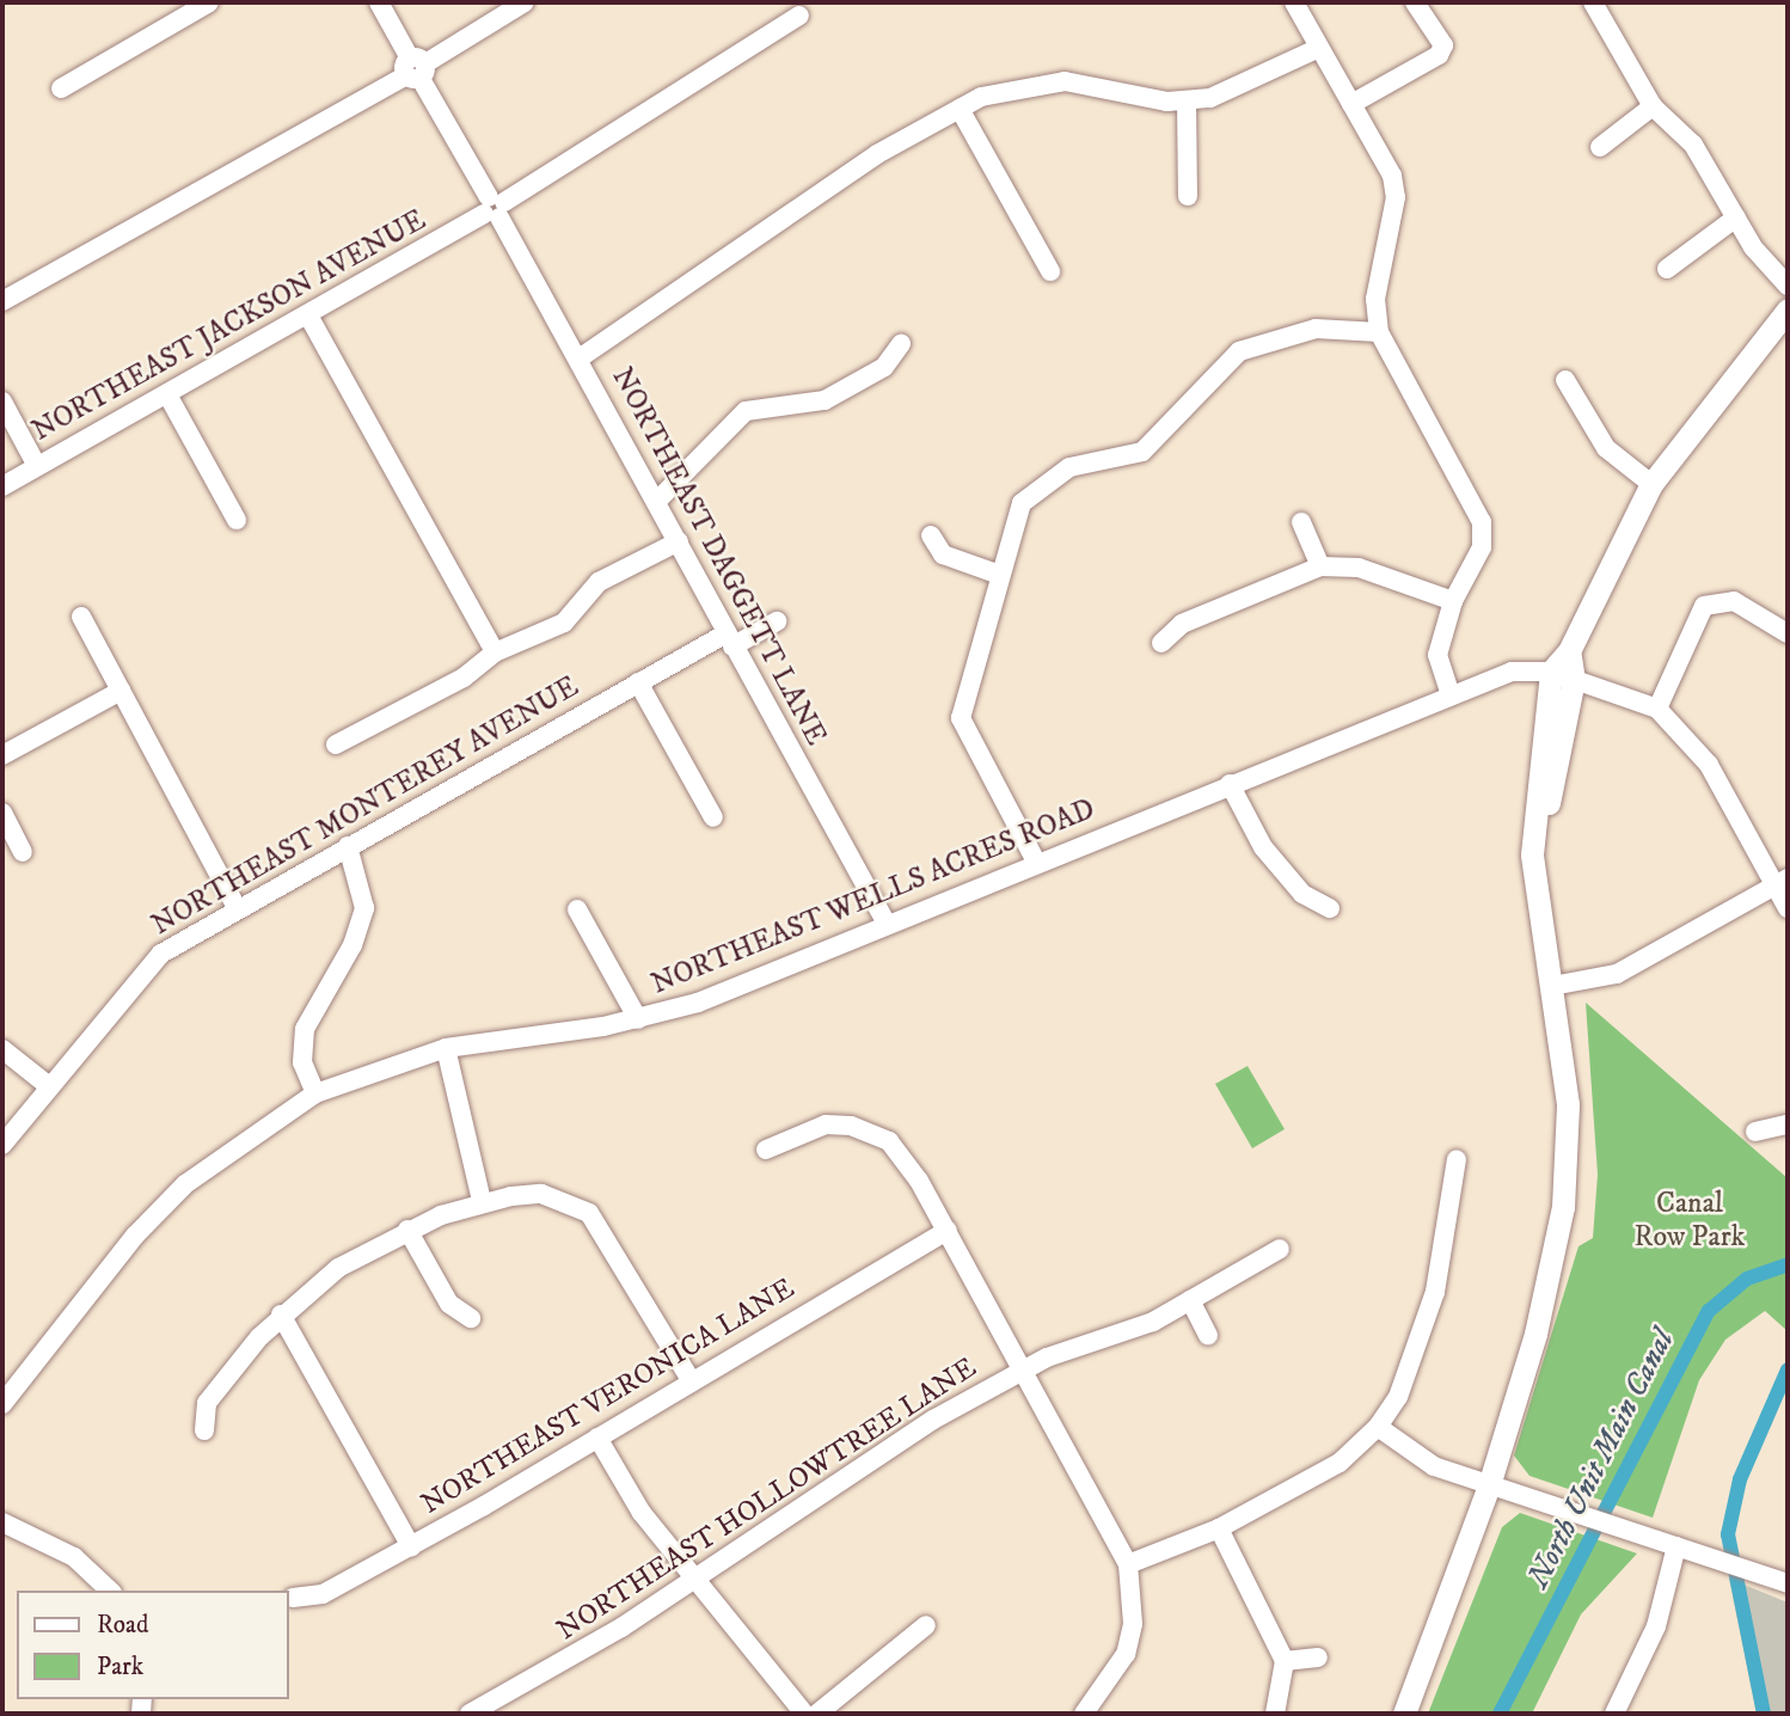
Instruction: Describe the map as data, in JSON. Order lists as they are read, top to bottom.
{
  "streets": {
    "street": [
      "NORTHEAST JACKSON AVENUE",
      "NORTHEAST DAGGETT LANE",
      "NORTHEAST MONTEREY AVENUE",
      "NORTHEAST WELLS ACRES ROAD",
      "NORTHEAST VERONICA LANE",
      "NORTHEAST HOLLOWTREE LANE"
    ]
  },
  "crossings": [
    ["NORTHEAST JACKSON AVENUE", "NORTHEAST DAGGETT LANE"],
    ["NORTHEAST DAGGETT LANE", "NORTHEAST MONTEREY AVENUE"],
    ["NORTHEAST DAGGETT LANE", "NORTHEAST WELLS ACRES ROAD"]
  ],
  "water": ["North Unit Main Canal"],
  "parks": ["Canal Row Park"],
  "legend": ["Road", "Park"]
}
